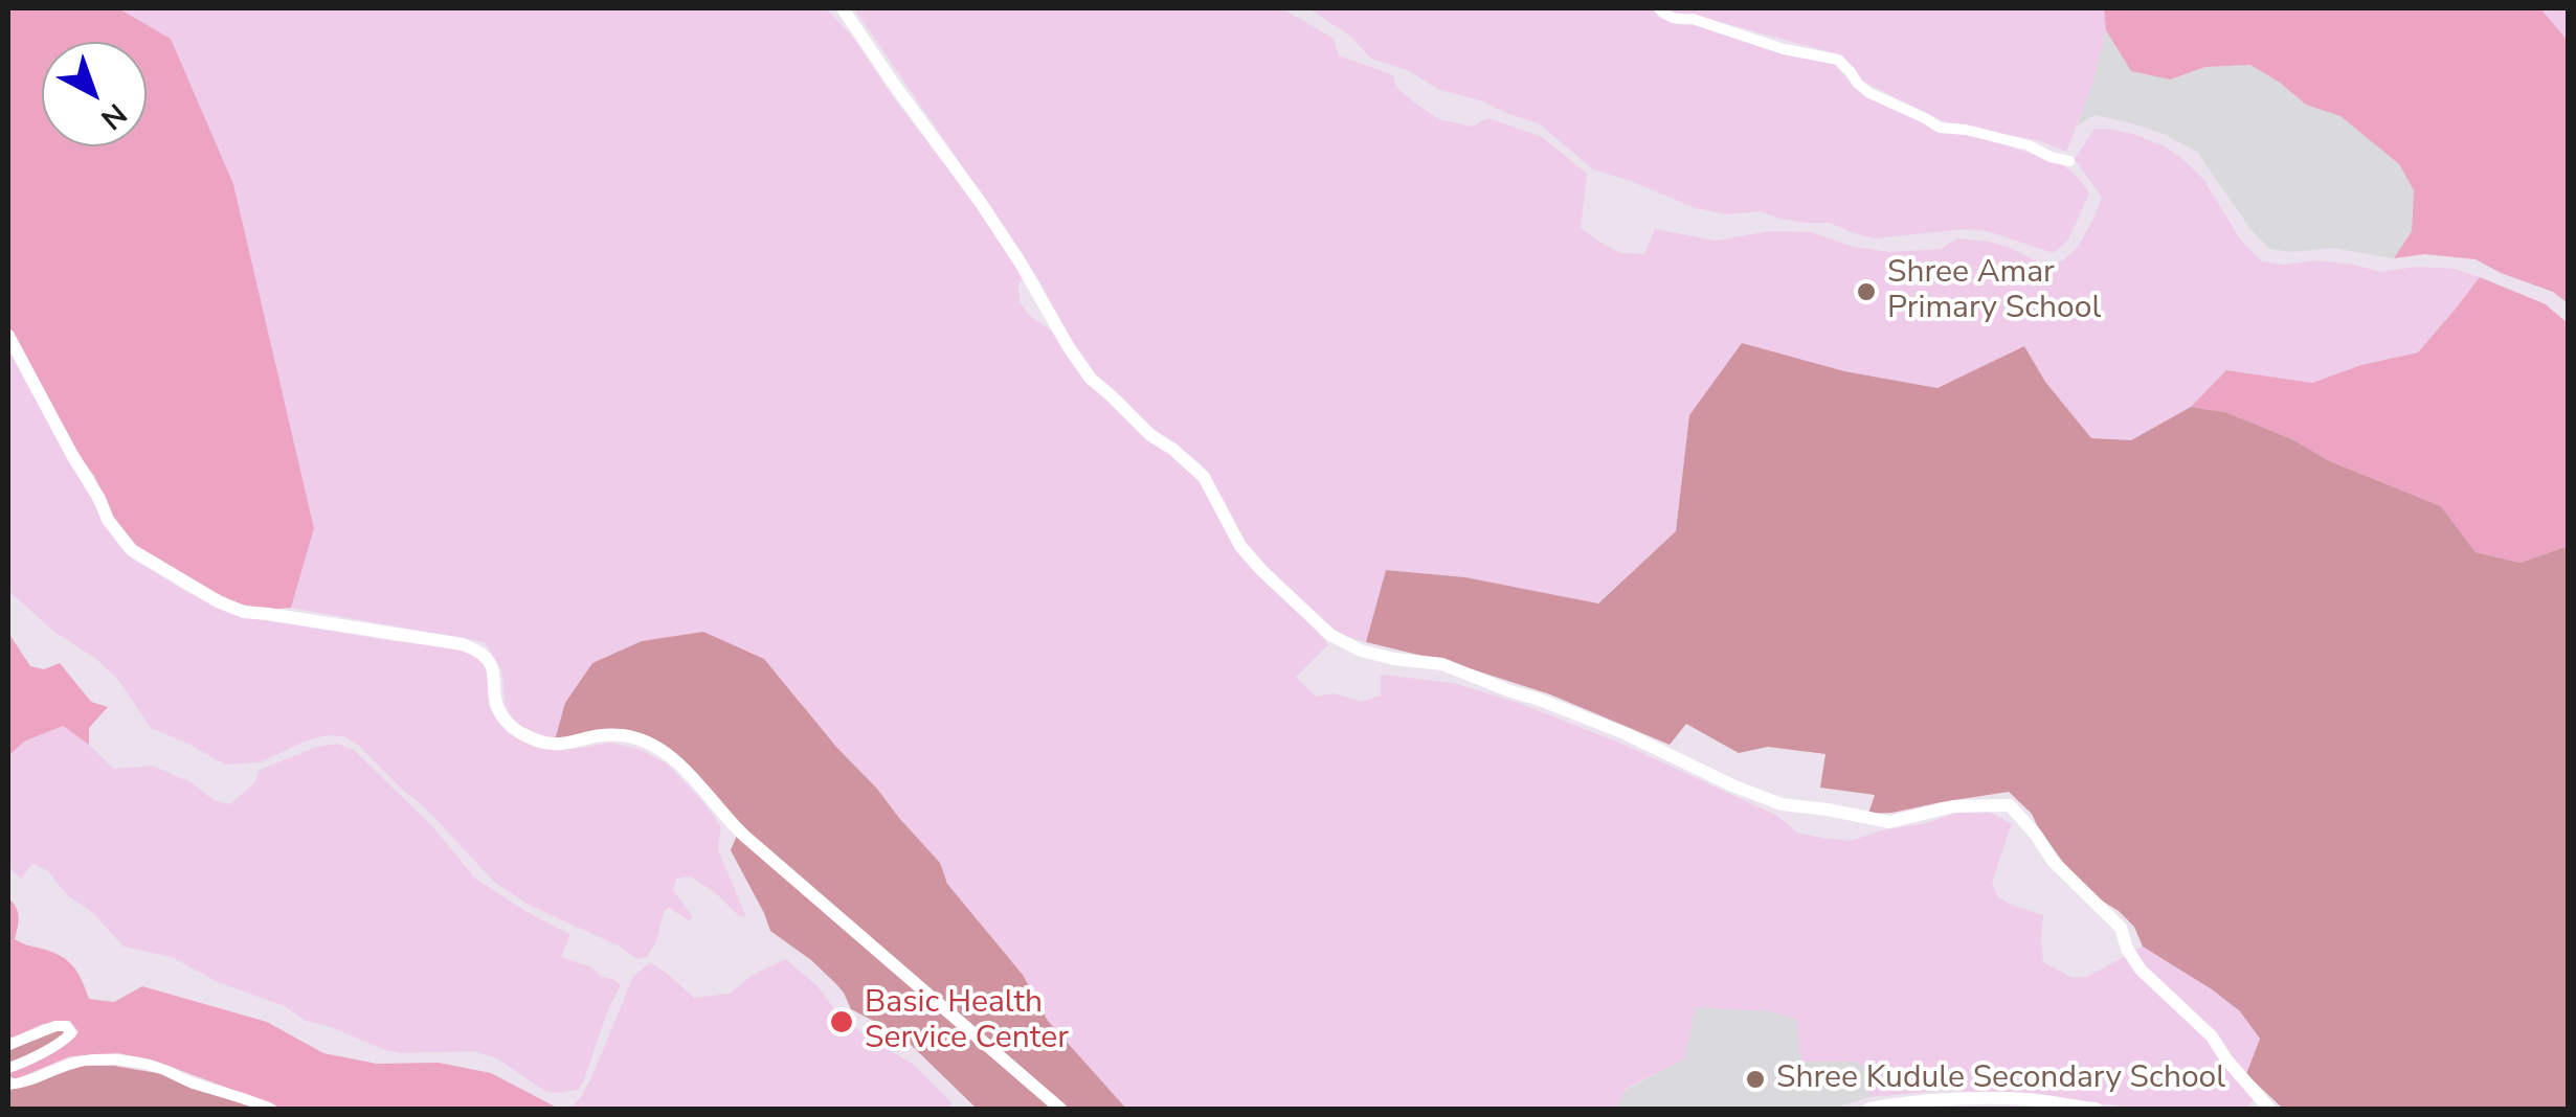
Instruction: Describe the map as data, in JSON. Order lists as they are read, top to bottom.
{
  "places": ["Shree Amar Primary School", "Basic Health Service Center", "Shree Kudule Secondary School"],
  "north": "bottom right"
}
